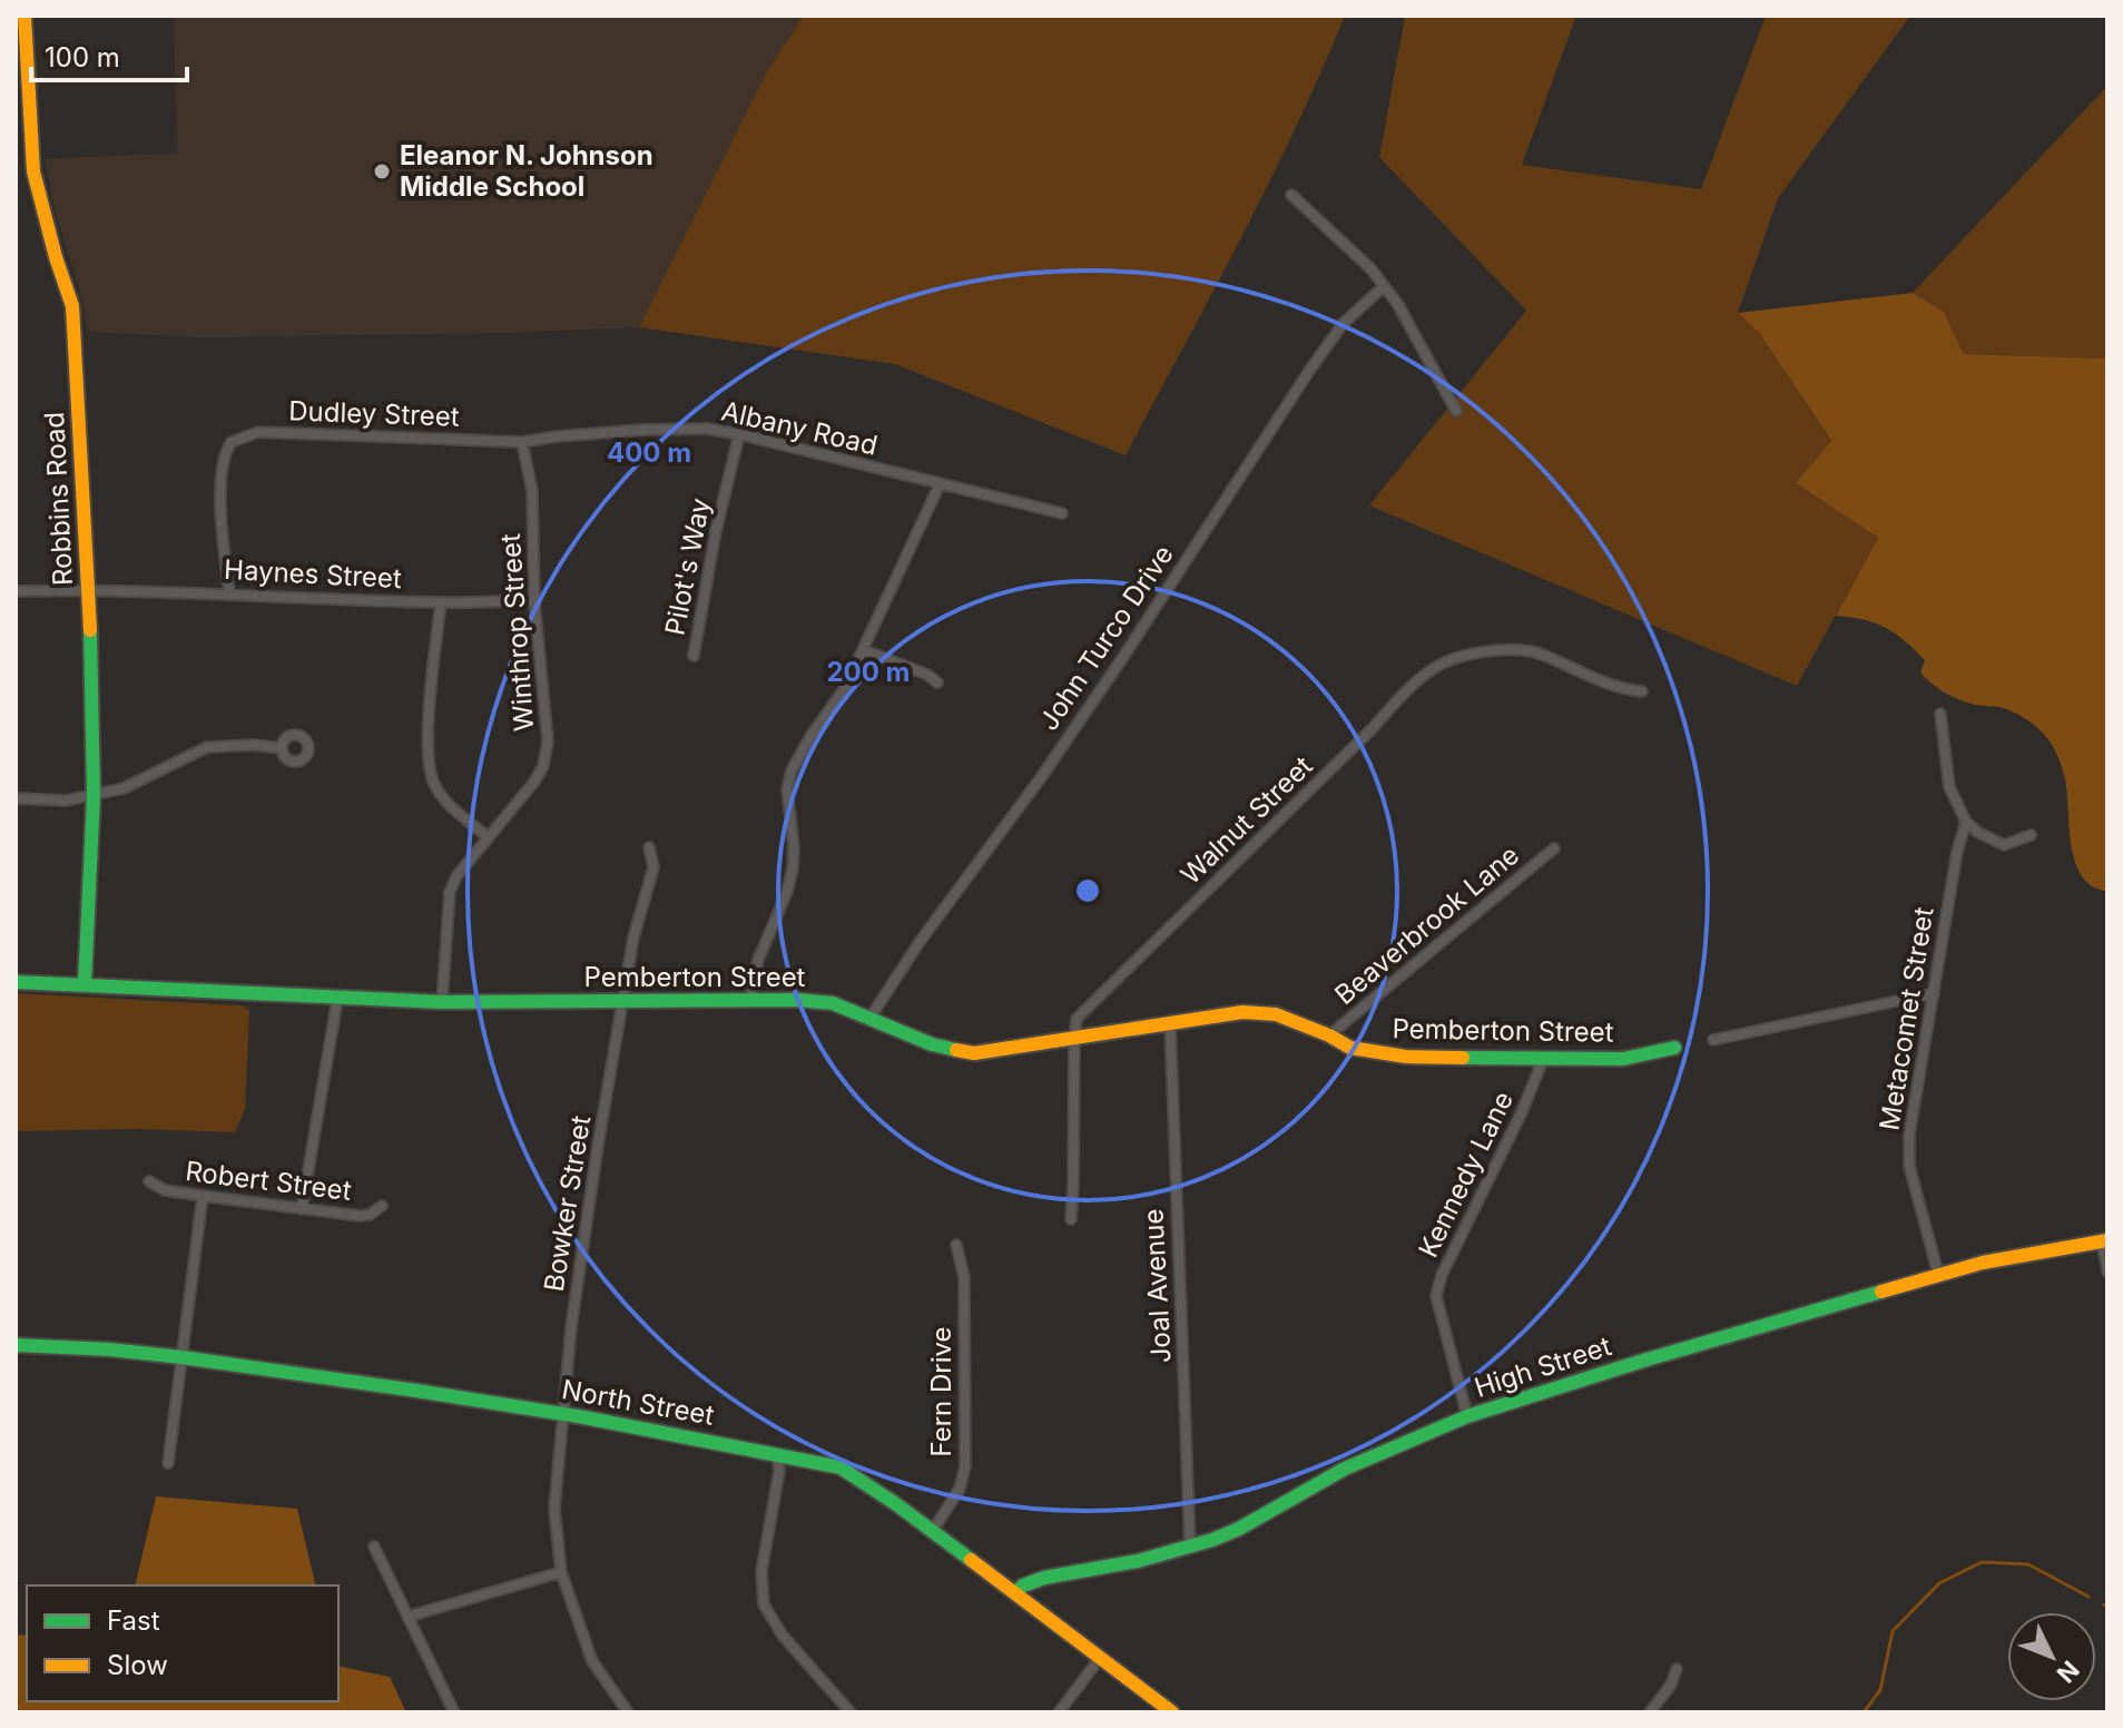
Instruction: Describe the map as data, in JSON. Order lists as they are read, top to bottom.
{
  "streets": {
    "street": [
      "Dudley Street",
      "Albany Road",
      "Robbins Road",
      "Pilot's Way",
      "Haynes Street",
      "Winthrop Street",
      "John Turco Drive",
      "Walnut Street",
      "Beaverbrook Lane",
      "Pemberton Street",
      "Metacomet Street",
      "Kennedy Lane",
      "Robert Street",
      "Bowker Street",
      "Joal Avenue",
      "High Street",
      "Fern Drive",
      "North Street"
    ]
  },
  "crossings": [
    ["Dudley Street", "Albany Road"],
    ["Dudley Street", "Haynes Street"],
    ["Dudley Street", "Winthrop Street"],
    ["Albany Road", "Pilot's Way"],
    ["Albany Road", "Winthrop Street"],
    ["Robbins Road", "Haynes Street"],
    ["Robbins Road", "Pemberton Street"],
    ["Haynes Street", "Winthrop Street"],
    ["Winthrop Street", "Pemberton Street"],
    ["John Turco Drive", "Pemberton Street"],
    ["Walnut Street", "Pemberton Street"],
    ["Beaverbrook Lane", "Pemberton Street"],
    ["Pemberton Street", "Kennedy Lane"],
    ["Pemberton Street", "Bowker Street"],
    ["Pemberton Street", "Joal Avenue"],
    ["Metacomet Street", "High Street"],
    ["Kennedy Lane", "High Street"],
    ["Bowker Street", "North Street"],
    ["Joal Avenue", "High Street"],
    ["High Street", "North Street"],
    ["Fern Drive", "North Street"]
  ],
  "places": ["Eleanor N. Johnson Middle School"],
  "legend": ["Fast", "Slow"],
  "scale_bar": "100 m",
  "north": "bottom right",
  "rings": ["400 m", "200 m"]
}
